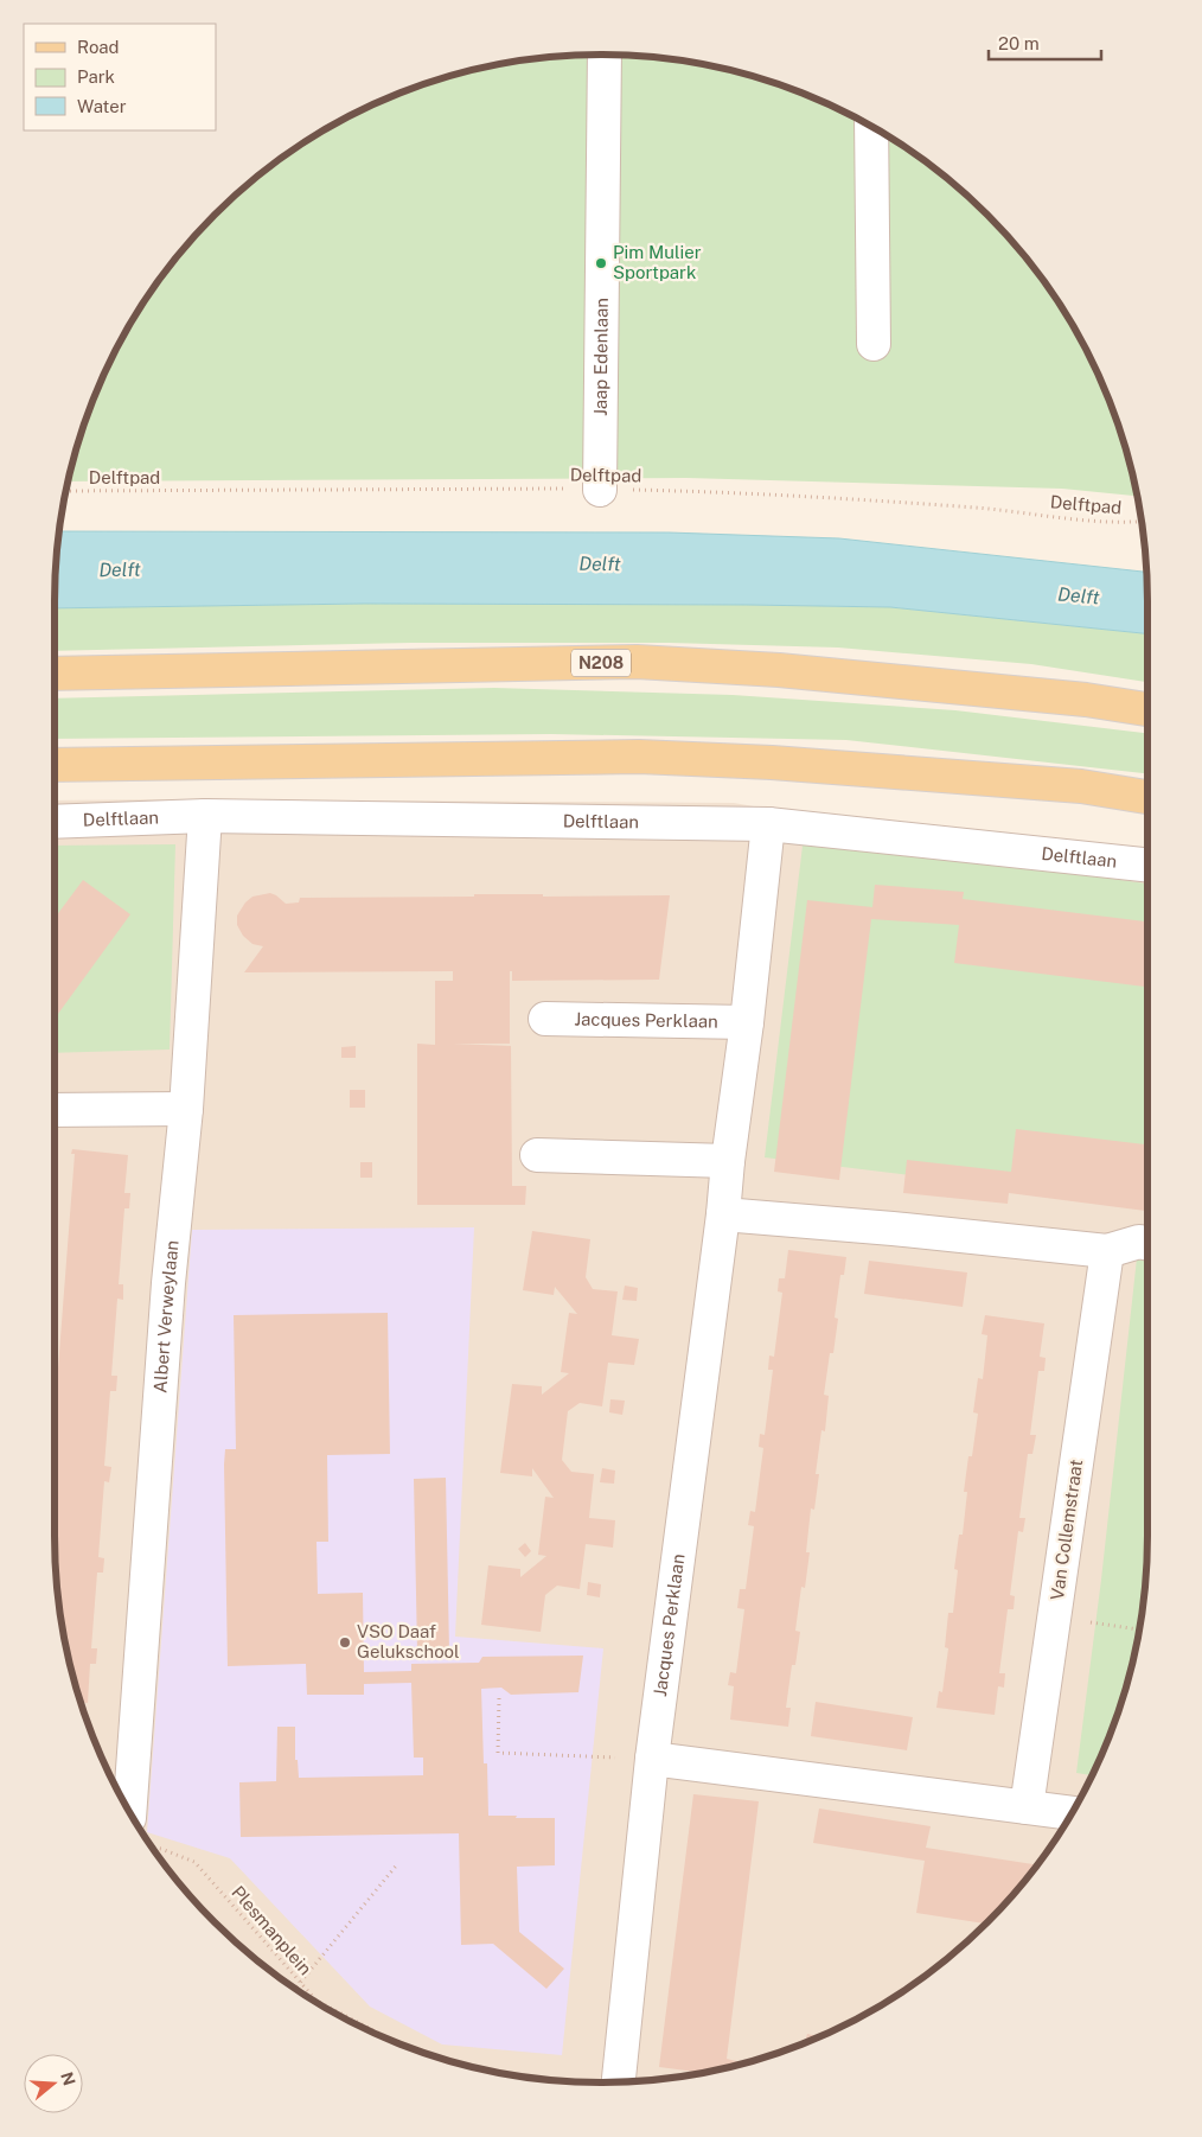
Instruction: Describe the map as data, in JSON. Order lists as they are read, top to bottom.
{
  "streets": {
    "main road": ["N208"],
    "street": [
      "Jaap Edenlaan",
      "Delftlaan",
      "Jacques Perklaan",
      "Albert Verweylaan",
      "Van Collemstraat"
    ],
    "path": ["Delftpad", "Plesmanplein"]
  },
  "crossings": [
    ["Jaap Edenlaan", "Delftpad"],
    ["Delftlaan", "Jacques Perklaan"],
    ["Delftlaan", "Albert Verweylaan"]
  ],
  "water": ["Delft"],
  "places": ["Pim Mulier Sportpark", "VSO Daaf Gelukschool"],
  "legend": ["Road", "Park", "Water"],
  "scale_bar": "20 m",
  "north": "right"
}
